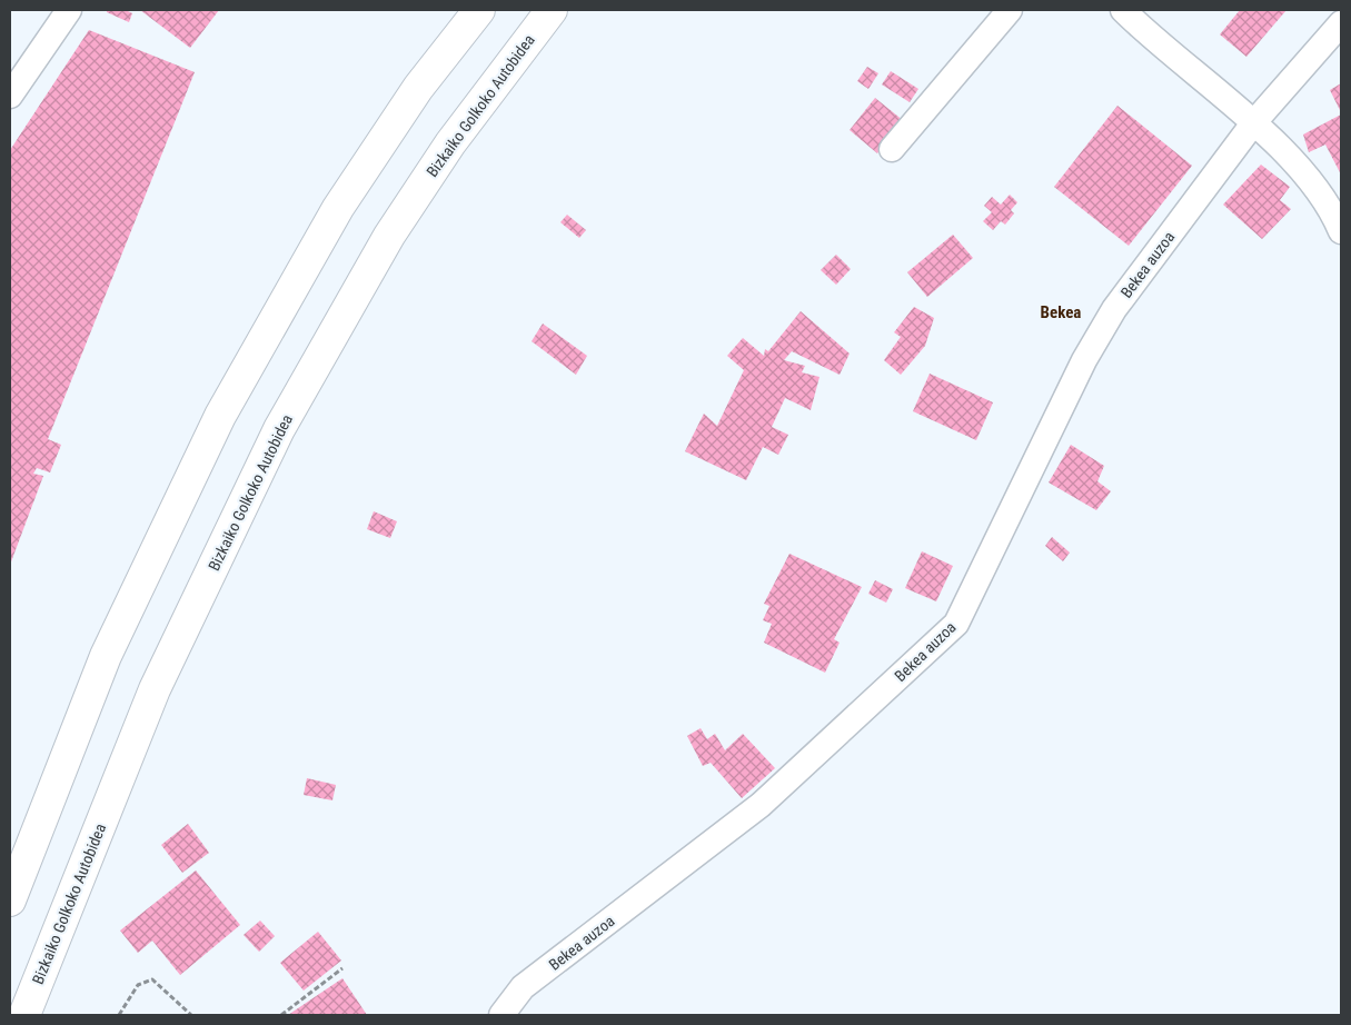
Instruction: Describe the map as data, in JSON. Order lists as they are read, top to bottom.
{
  "streets": {
    "highway": ["Bizkaiko Golkoko Autobidea"],
    "street": ["Bekea auzoa"]
  },
  "districts": ["Bekea"]
}
